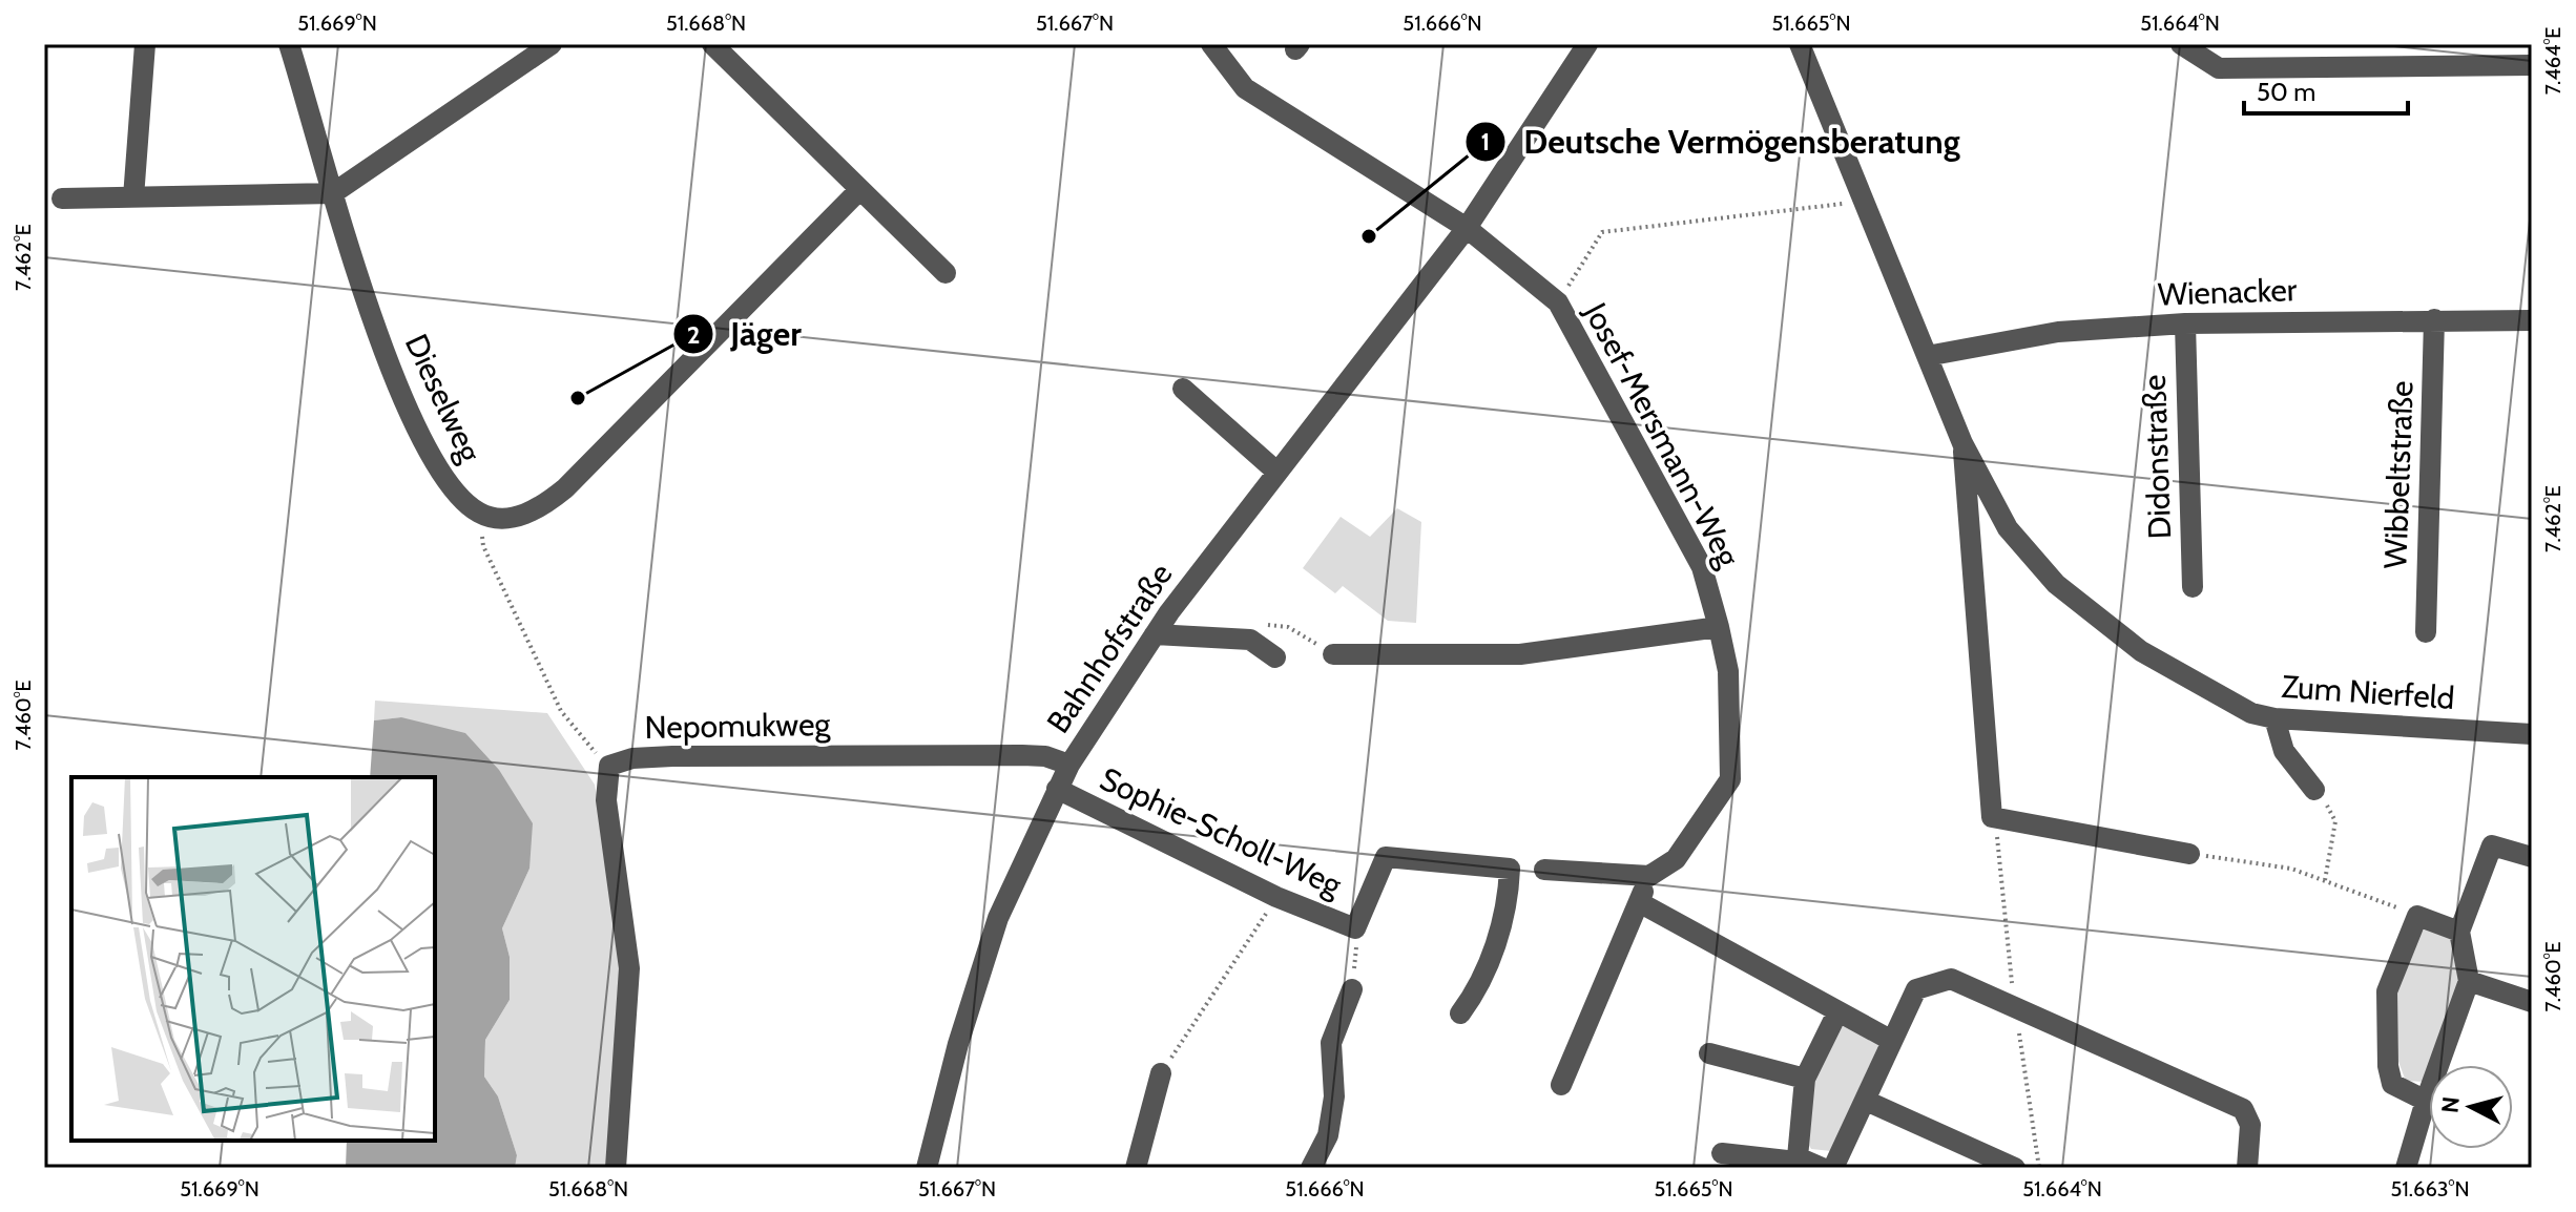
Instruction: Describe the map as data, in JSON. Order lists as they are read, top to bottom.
{
  "streets": {
    "street": [
      "Wienacker",
      "Dieselweg",
      "Josef-Mersmann-Weg",
      "Didonstraße",
      "Wibbeltstraße",
      "Bahnhofstraße",
      "Zum Nierfeld",
      "Nepomukweg",
      "Sophie-Scholl-Weg"
    ]
  },
  "crossings": [
    ["Wienacker", "Didonstraße"],
    ["Wienacker", "Wibbeltstraße"],
    ["Wienacker", "Zum Nierfeld"],
    ["Josef-Mersmann-Weg", "Bahnhofstraße"],
    ["Bahnhofstraße", "Nepomukweg"],
    ["Bahnhofstraße", "Sophie-Scholl-Weg"]
  ],
  "places": ["Deutsche Vermögensberatung", "Jäger"],
  "scale_bar": "50 m",
  "north": "left",
  "coordinates": [
    "51.669°N",
    "51.668°N",
    "51.667°N",
    "51.666°N",
    "51.665°N",
    "51.664°N",
    "7.464°E",
    "7.462°E",
    "7.460°E",
    "51.663°N"
  ]
}
